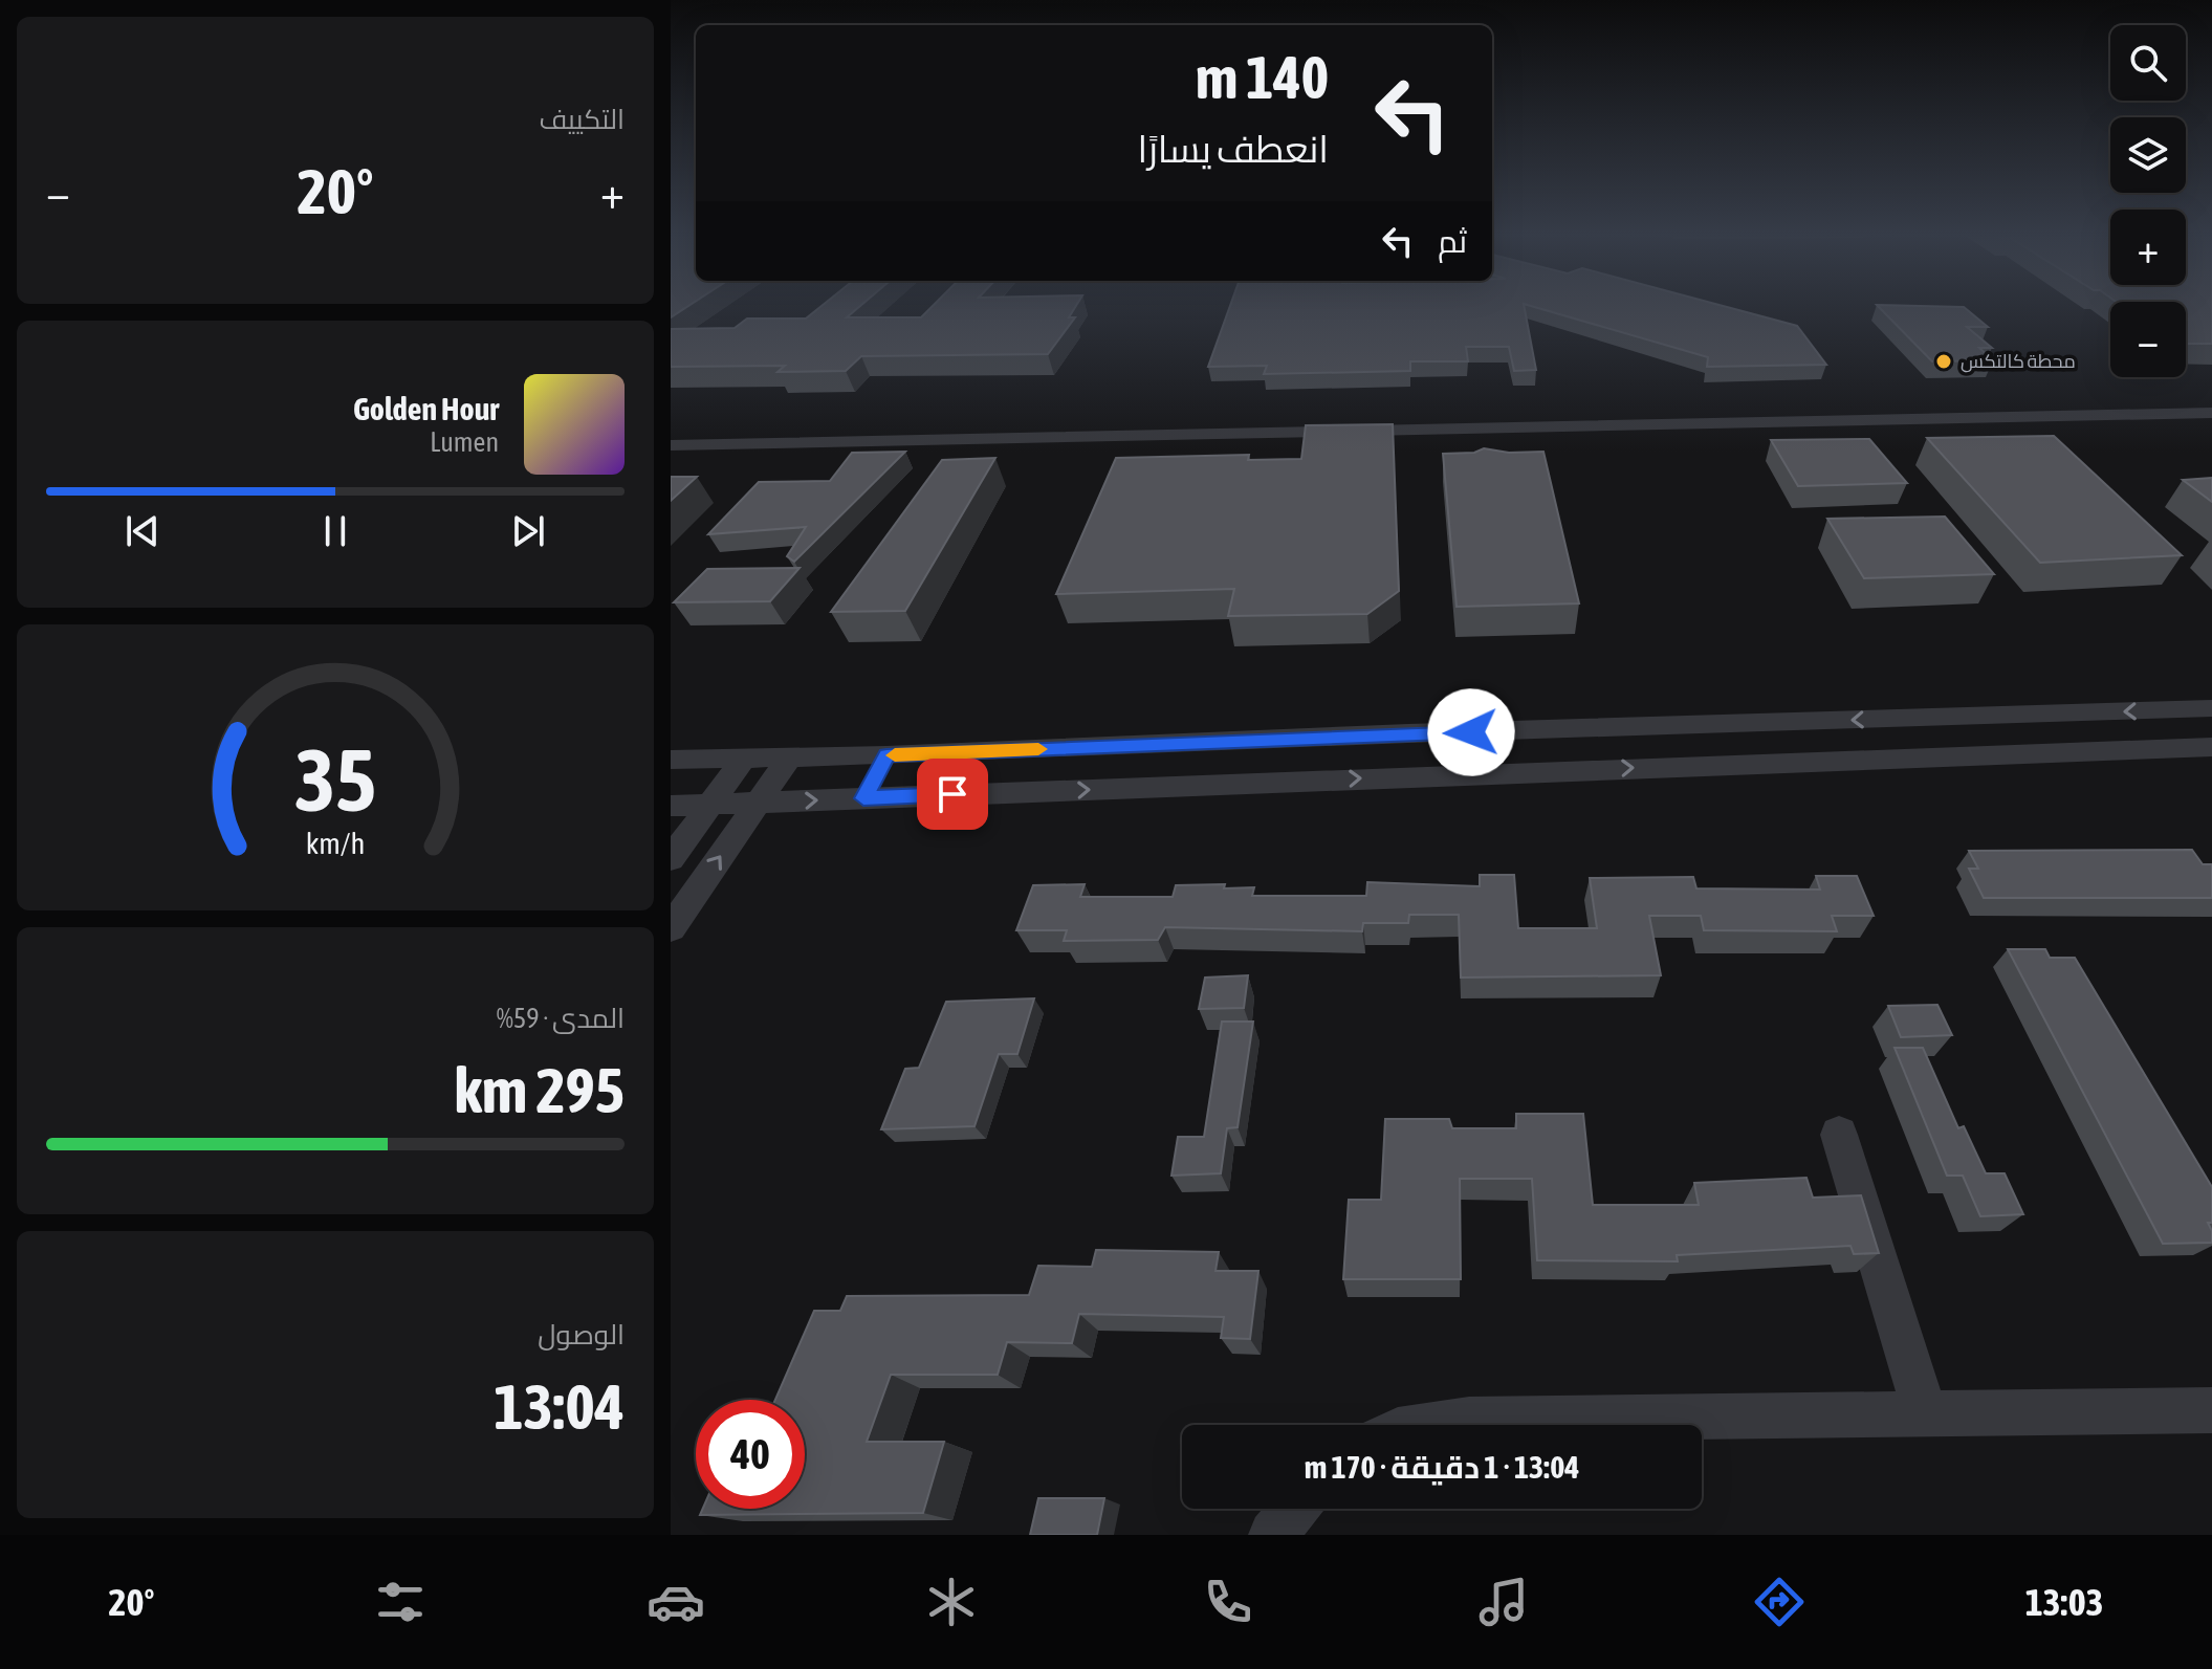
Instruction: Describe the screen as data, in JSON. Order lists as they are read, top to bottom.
{
  "places": ["محطة كالتكس"],
  "page": {
    "tile": [
      "التكييف",
      ["المدى · 59%", "295 km"],
      ["الوصول", "13:04"]
    ],
    "map_buttons": ["+", "−"],
    "turn": ["140 m", "انعطف يسارًا"],
    "heat": ["−", "20°", "+"],
    "then": "ثم",
    "song": ["Golden Hour", "Lumen"],
    "limit": "40",
    "trip": "13:04 · 1 دقيقة · 170 m",
    "tabs": ["13:03", "20°"],
    "gauge": ["35", "km/h"]
  }
}
